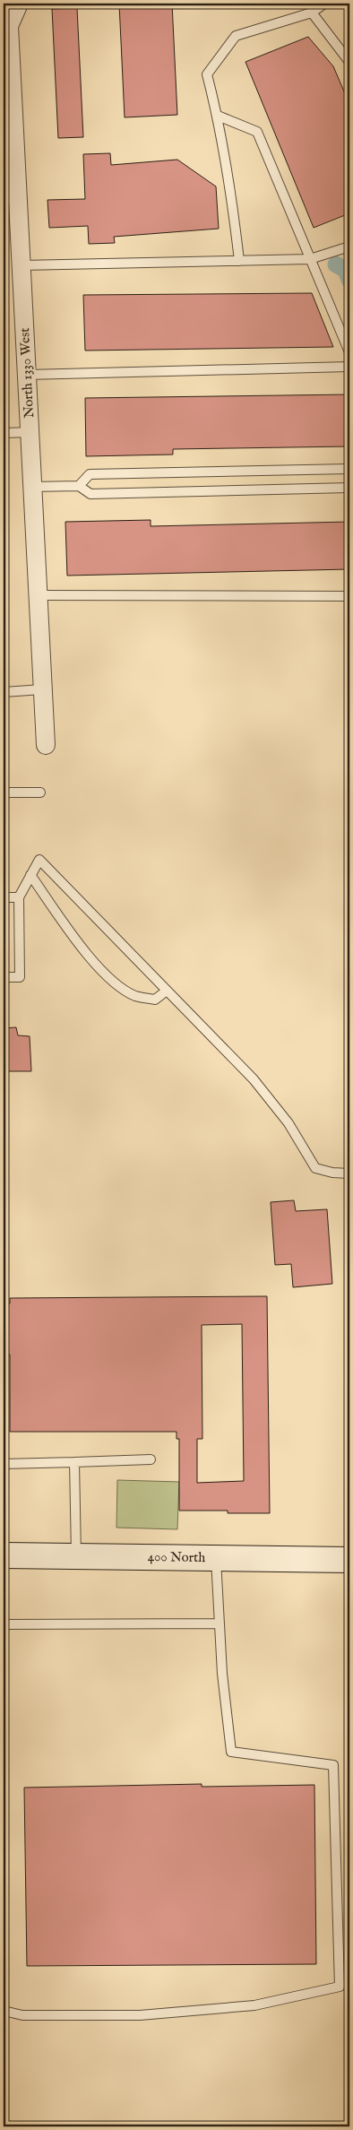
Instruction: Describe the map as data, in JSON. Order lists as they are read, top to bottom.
{
  "streets": {
    "main road": ["400 North"],
    "street": ["North 1330 West"]
  }
}
